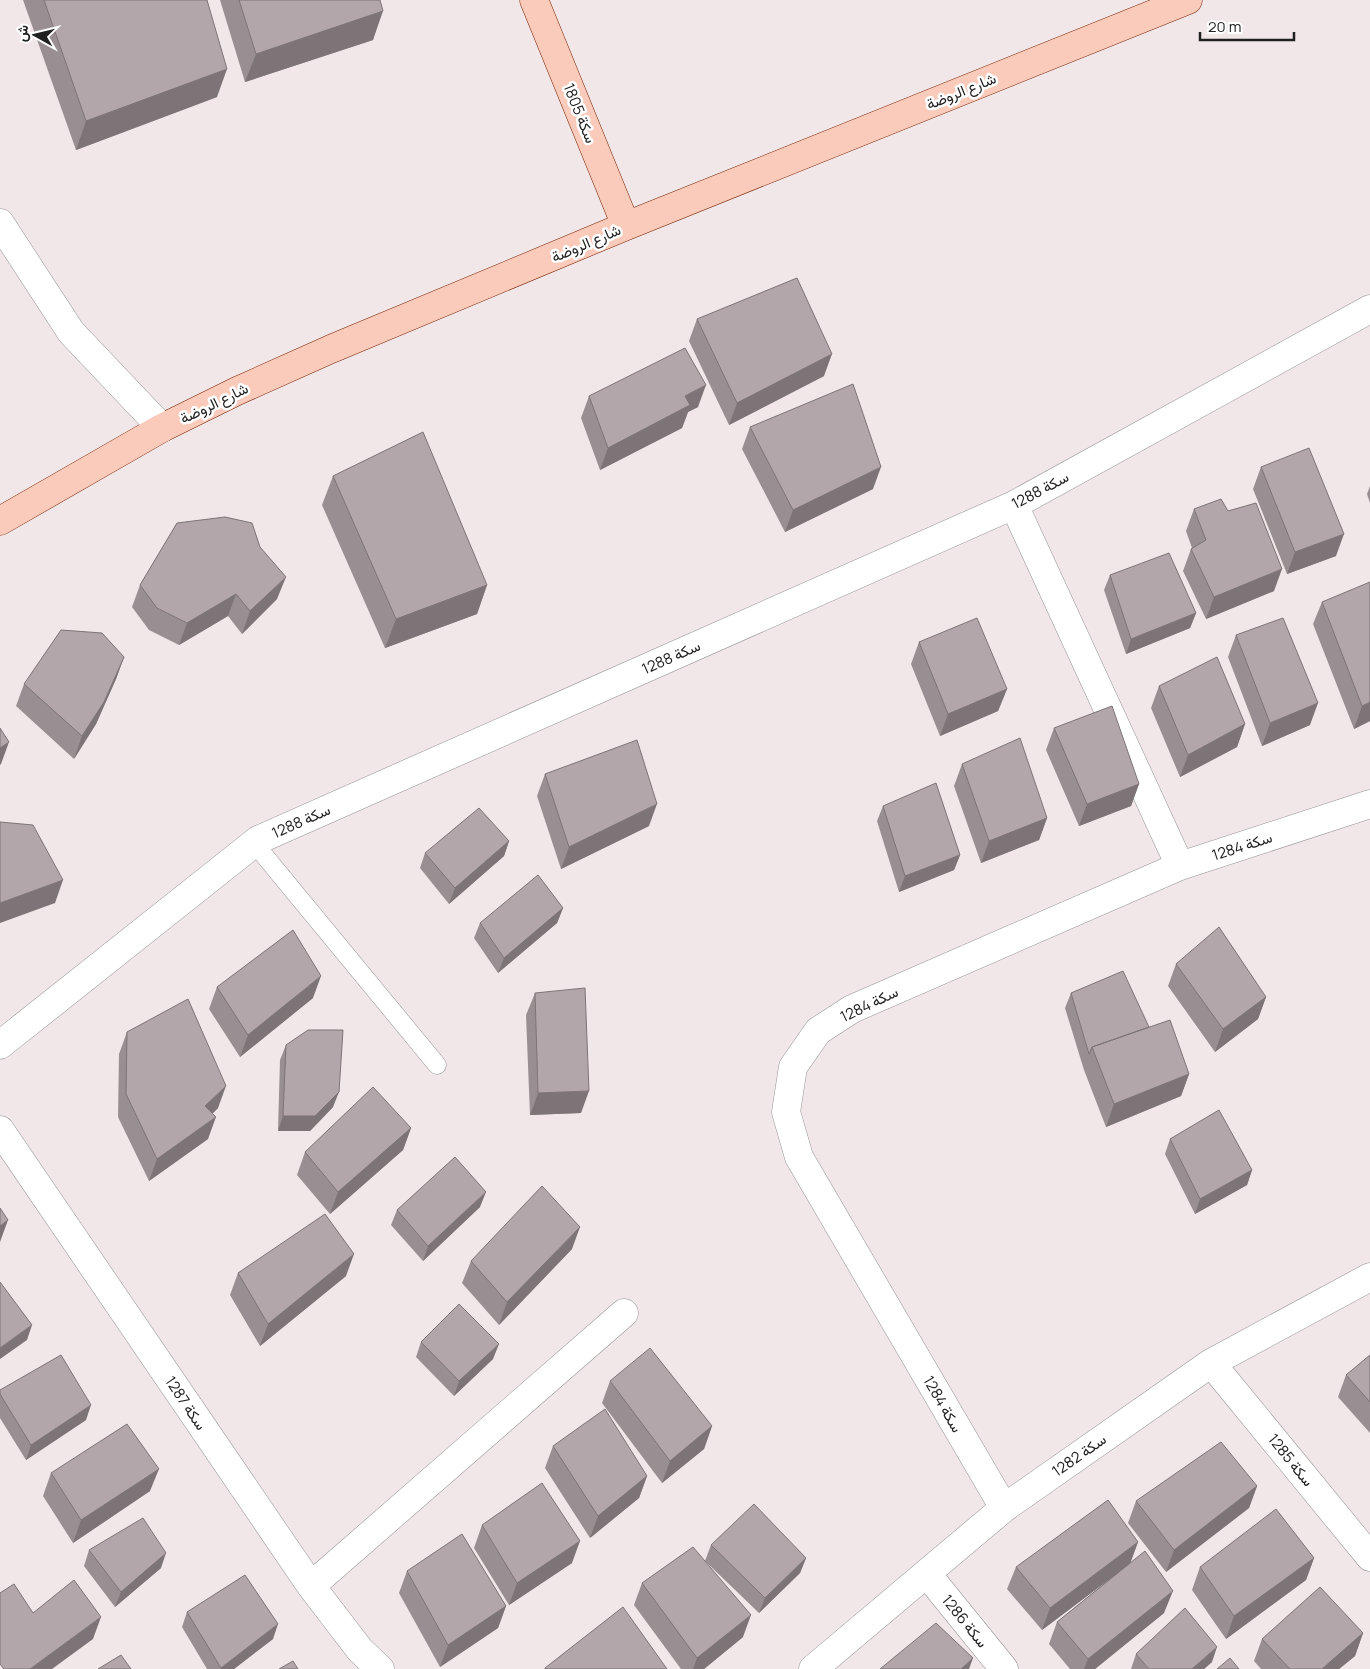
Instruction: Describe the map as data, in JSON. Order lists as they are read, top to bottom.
{
  "streets": {
    "main road": ["شارع الروضة", "سكة 1805"],
    "street": [
      "سكة 1288",
      "سكة 1284",
      "سكة 1287",
      "سكة 1282",
      "سكة 1285",
      "سكة 1286"
    ]
  },
  "crossings": [
    ["شارع الروضة", "سكة 1805"],
    ["سكة 1284", "سكة 1282"],
    ["سكة 1282", "سكة 1285"],
    ["سكة 1282", "سكة 1286"]
  ],
  "scale_bar": "20 m",
  "north": "left"
}
